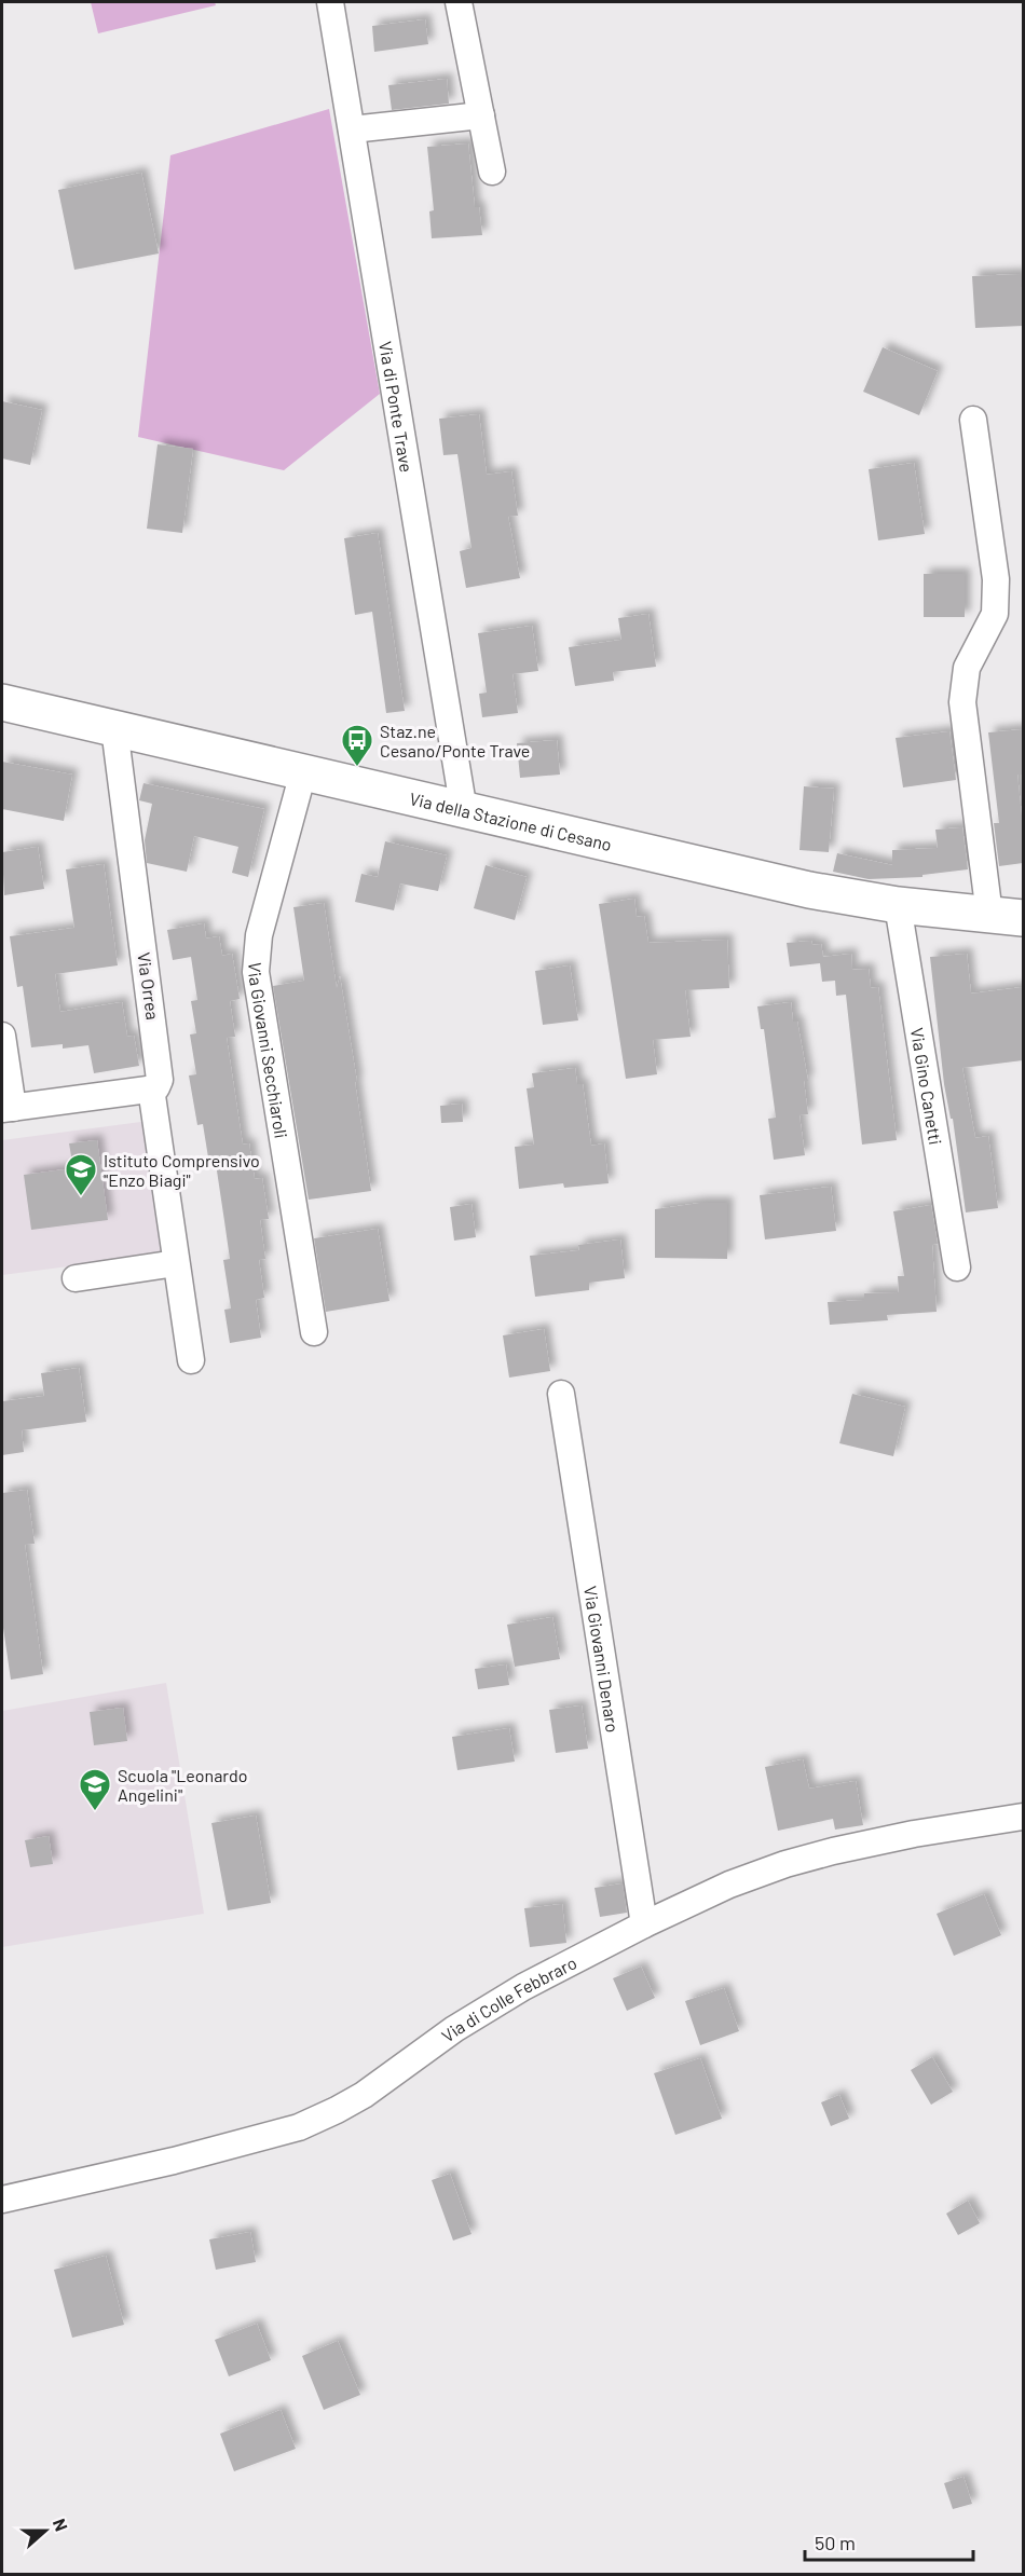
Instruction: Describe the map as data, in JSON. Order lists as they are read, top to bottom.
{
  "streets": {
    "street": [
      "Via di Ponte Trave",
      "Via della Stazione di Cesano",
      "Via Orrea",
      "Via Giovanni Secchiaroli",
      "Via Gino Canetti",
      "Via Giovanni Denaro",
      "Via di Colle Febbraro"
    ]
  },
  "crossings": [
    ["Via di Ponte Trave", "Via della Stazione di Cesano"],
    ["Via della Stazione di Cesano", "Via Orrea"],
    ["Via della Stazione di Cesano", "Via Giovanni Secchiaroli"],
    ["Via della Stazione di Cesano", "Via Gino Canetti"],
    ["Via Giovanni Denaro", "Via di Colle Febbraro"]
  ],
  "places": {
    "bus stop": ["Staz.ne Cesano/Ponte Trave"],
    "school or university": ["Istituto Comprensivo \"Enzo Biagi\"", "Scuola \"Leonardo Angelini\""]
  },
  "scale_bar": "50 m",
  "north": "right"
}
